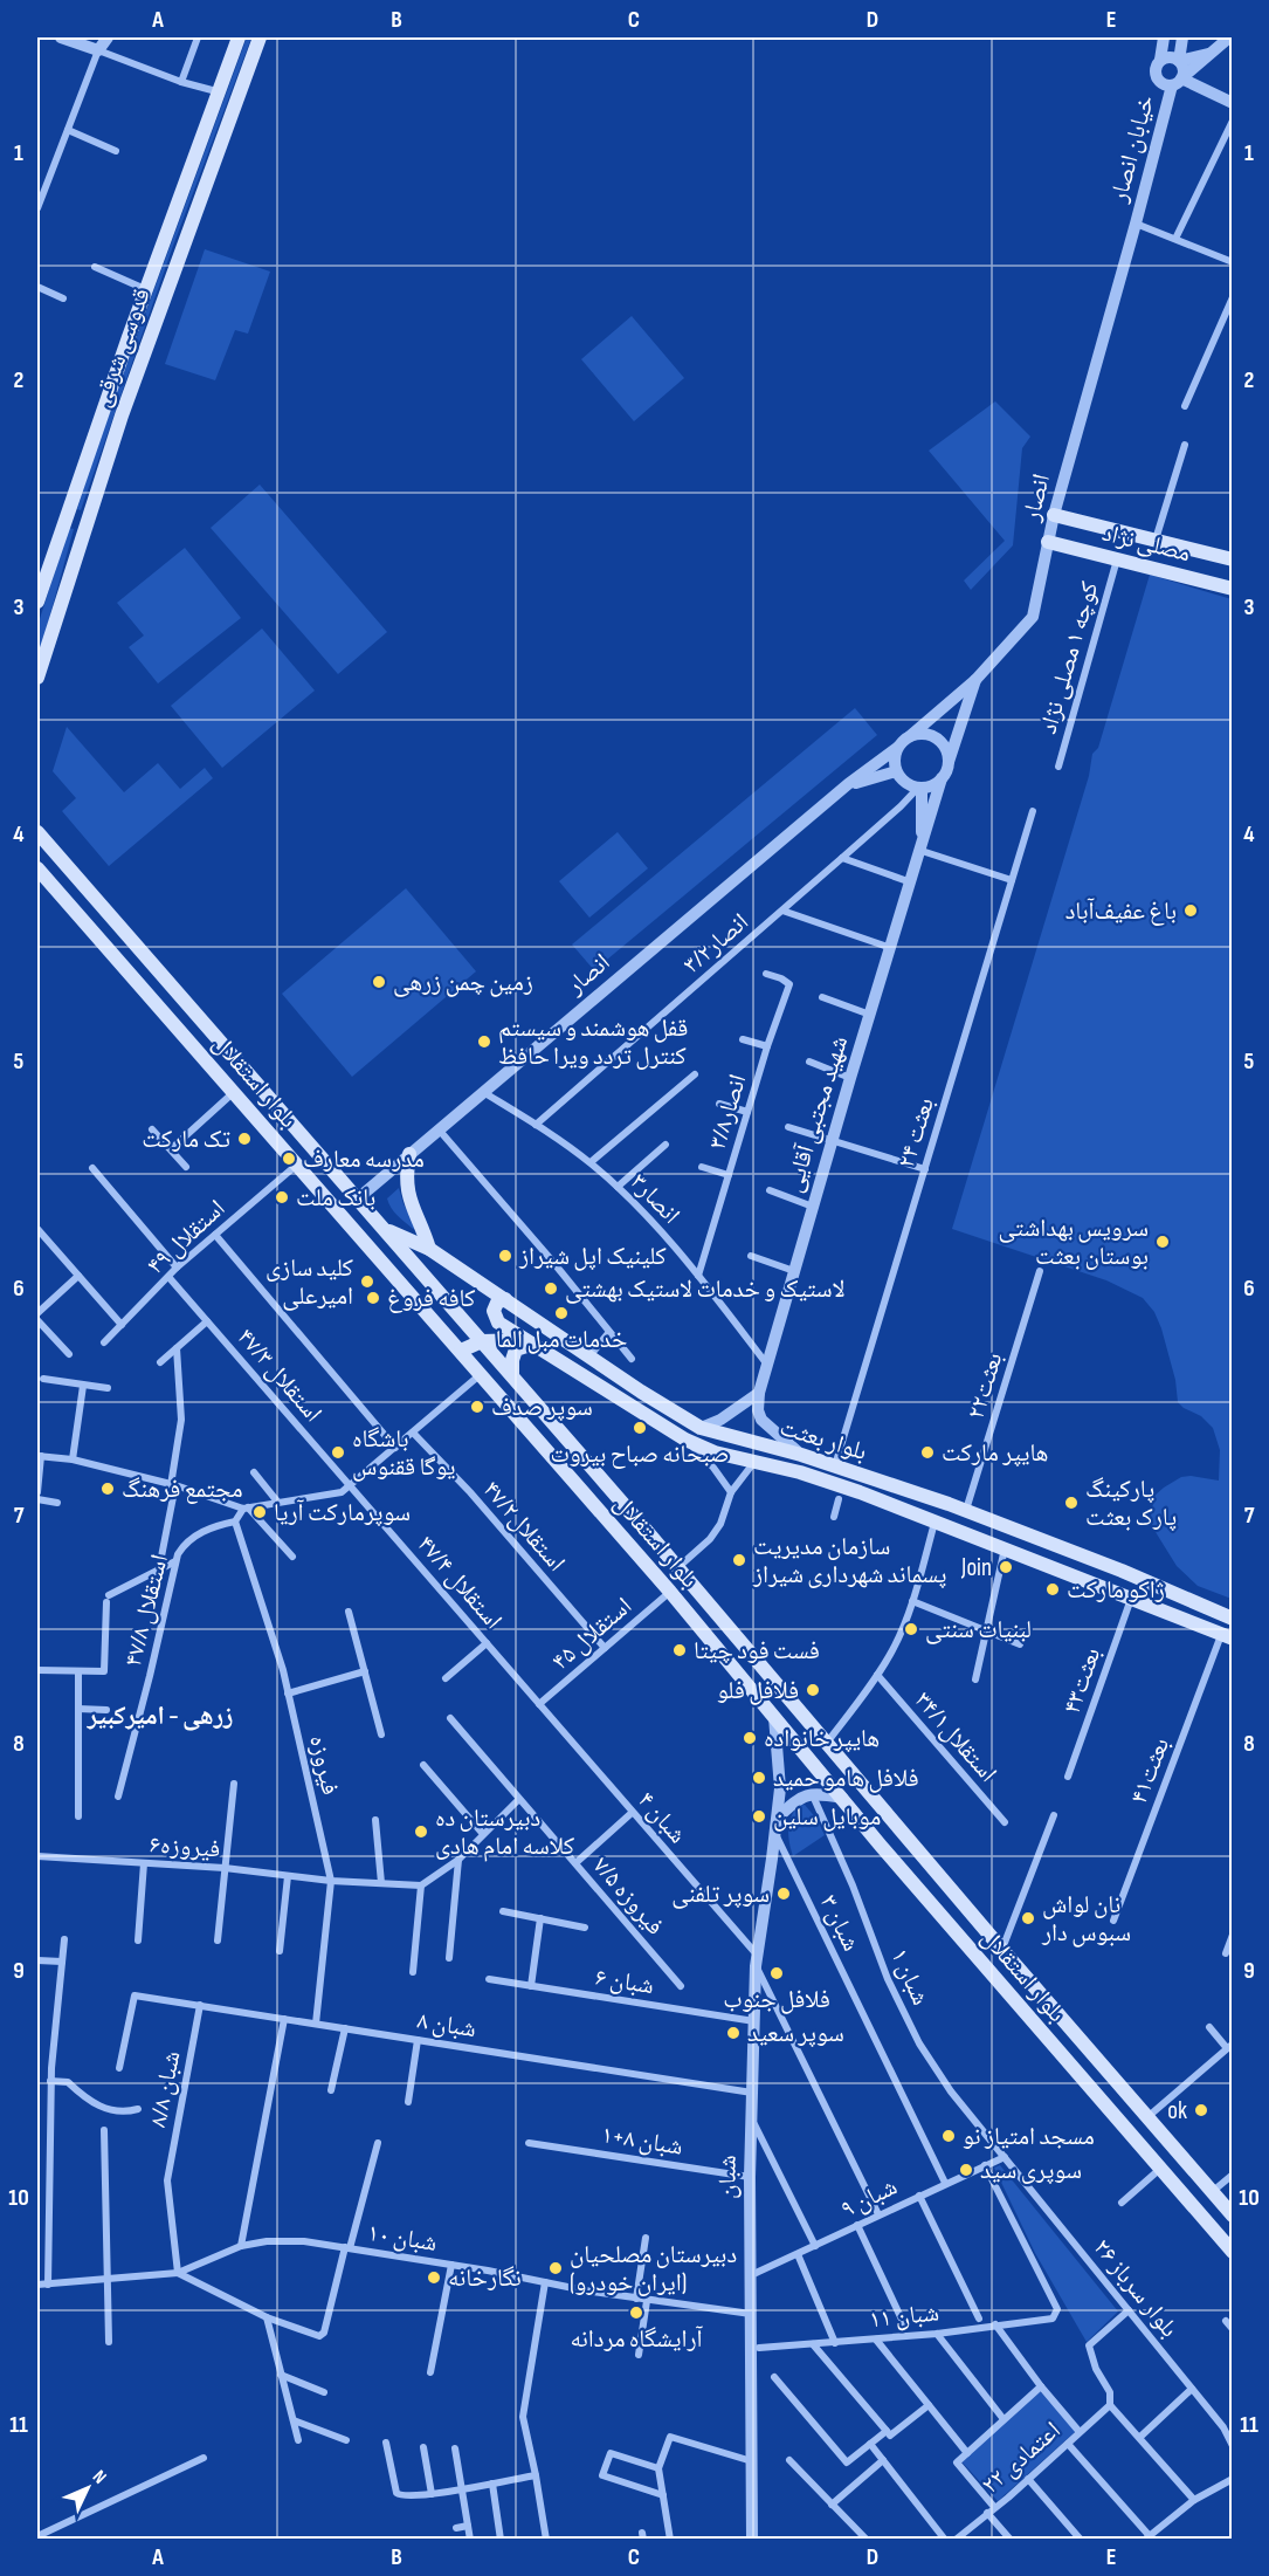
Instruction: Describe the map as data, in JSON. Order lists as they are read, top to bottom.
{
  "streets": {
    "main road": [
      "قدوسی شرقی",
      "مصلی نژاد",
      "بلوار استقلال",
      "بلوار بعثت"
    ],
    "street": [
      "خیابان انصار",
      "انصار",
      "کوچه ۱ مصلی نژاد",
      "انصار۳/۲",
      "انصار۳/۸",
      "شهید مجتبی آقایی",
      "بعثت ۲۴",
      "انصار۳",
      "۴۹ استقلال",
      "۴۷/۳ استقلال",
      "بعثت۲۲",
      "استقلال۴۷/۲",
      "۴۷/۴ استقلال",
      "۴۷/۸ استقلال",
      "۴۵ استقلال",
      "بعثت۴۳",
      "استقلال۳۴/۱",
      "فیروزه",
      "بعثت۴۱",
      "۴ شبان",
      "فیروزه۶",
      "۷/۵ فیروزه",
      "۳ شبان",
      "۱ شبان",
      "۶ شبان",
      "۸ شبان",
      "۸/۸ شبان",
      "۱+۸ شبان",
      "شبان",
      "۹ شبان",
      "۱۰ شبان",
      "۲۶ بلوار سرباز",
      "۱۱ شبان",
      "۲۲ اعتمادی"
    ]
  },
  "crossings": [
    ["خیابان انصار", "انصار"],
    ["انصار", "مصلی نژاد"],
    ["انصار", "انصار۳/۲"],
    ["انصار", "بلوار استقلال"],
    ["انصار", "شهید مجتبی آقایی"],
    ["انصار", "انصار۳"],
    ["مصلی نژاد", "کوچه ۱ مصلی نژاد"],
    ["انصار۳/۲", "شهید مجتبی آقایی"],
    ["انصار۳/۲", "انصار۳"],
    ["بلوار استقلال", "۴۹ استقلال"],
    ["بلوار استقلال", "بلوار بعثت"],
    ["بلوار استقلال", "۴۵ استقلال"],
    ["بلوار استقلال", "شبان"],
    ["انصار۳/۸", "انصار۳"],
    ["شهید مجتبی آقایی", "انصار۳"],
    ["بعثت ۲۴", "بلوار بعثت"],
    ["۴۹ استقلال", "۴۷/۳ استقلال"],
    ["۴۷/۳ استقلال", "۴۷/۴ استقلال"],
    ["بعثت۲۲", "بلوار بعثت"],
    ["بلوار بعثت", "بعثت۴۳"],
    ["بلوار بعثت", "بعثت۴۱"],
    ["استقلال۴۷/۲", "۴۵ استقلال"],
    ["۴۷/۴ استقلال", "۴۵ استقلال"],
    ["۴۷/۴ استقلال", "۴ شبان"],
    ["۴۷/۸ استقلال", "فیروزه"],
    ["۴۵ استقلال", "۴ شبان"],
    ["فیروزه", "فیروزه۶"],
    ["فیروزه", "۸ شبان"],
    ["۴ شبان", "شبان"],
    ["۴ شبان", "۹ شبان"],
    ["۳ شبان", "شبان"],
    ["۳ شبان", "۹ شبان"],
    ["۱ شبان", "۹ شبان"],
    ["۱ شبان", "۲۶ بلوار سرباز"],
    ["۶ شبان", "شبان"],
    ["۸ شبان", "۸/۸ شبان"],
    ["۸ شبان", "شبان"],
    ["۸/۸ شبان", "۱۰ شبان"],
    ["۱+۸ شبان", "شبان"],
    ["شبان", "۹ شبان"],
    ["شبان", "۱۰ شبان"],
    ["۹ شبان", "۲۶ بلوار سرباز"],
    ["۹ شبان", "۱۱ شبان"]
  ],
  "districts": ["زرهی - امیرکبیر"],
  "places": [
    "باغ عفیف‌آباد",
    "زمین چمن زرهی",
    "قفل هوشمند و سیستم کنترل تردد ویرا حافظ",
    "تک مارکت",
    "مدرسه معارف",
    "بانک ملت",
    "سرویس بهداشتی بوستان بعثت",
    "کلینیک اپل شیراز",
    "کلید سازی امیرعلی",
    "لاستیک و خدمات لاستیک بهشتی",
    "کافه فروغ",
    "خدمات مبل الما",
    "سوپر صدف",
    "صبحانه صباح بیروت",
    "باشگاه یوگا ققنوس",
    "هایپر مارکت",
    "مجتمع فرهنگ",
    "پارکینگ پارک بعثت",
    "سوپرمارکت آریا",
    "سازمان مدیریت پسماند شهرداری شیراز",
    "Join",
    "ژاکو مارکت",
    "لبنیات سنتی",
    "فست فود چیتا",
    "فلافل فلو",
    "هایپر خانواده",
    "فلافل هامو حمید",
    "موبایل سلین",
    "دبیرستان ده کلاسه امام هادی",
    "سوپر تلفنی",
    "نان لواش سبوس دار",
    "فلافل جنوب",
    "سوپر سعید",
    "ok",
    "مسجد امتیاز نو",
    "سوپری سید",
    "دبیرستان مصلحیان (ایران خودرو)",
    "نگارخانه",
    "آرایشگاه مردانه"
  ],
  "north": "top right",
  "grid": {
    "columns": [
      "A",
      "B",
      "C",
      "D",
      "E"
    ],
    "rows": [
      "1",
      "2",
      "3",
      "4",
      "5",
      "6",
      "7",
      "8",
      "9",
      "10",
      "11"
    ]
  }
}
